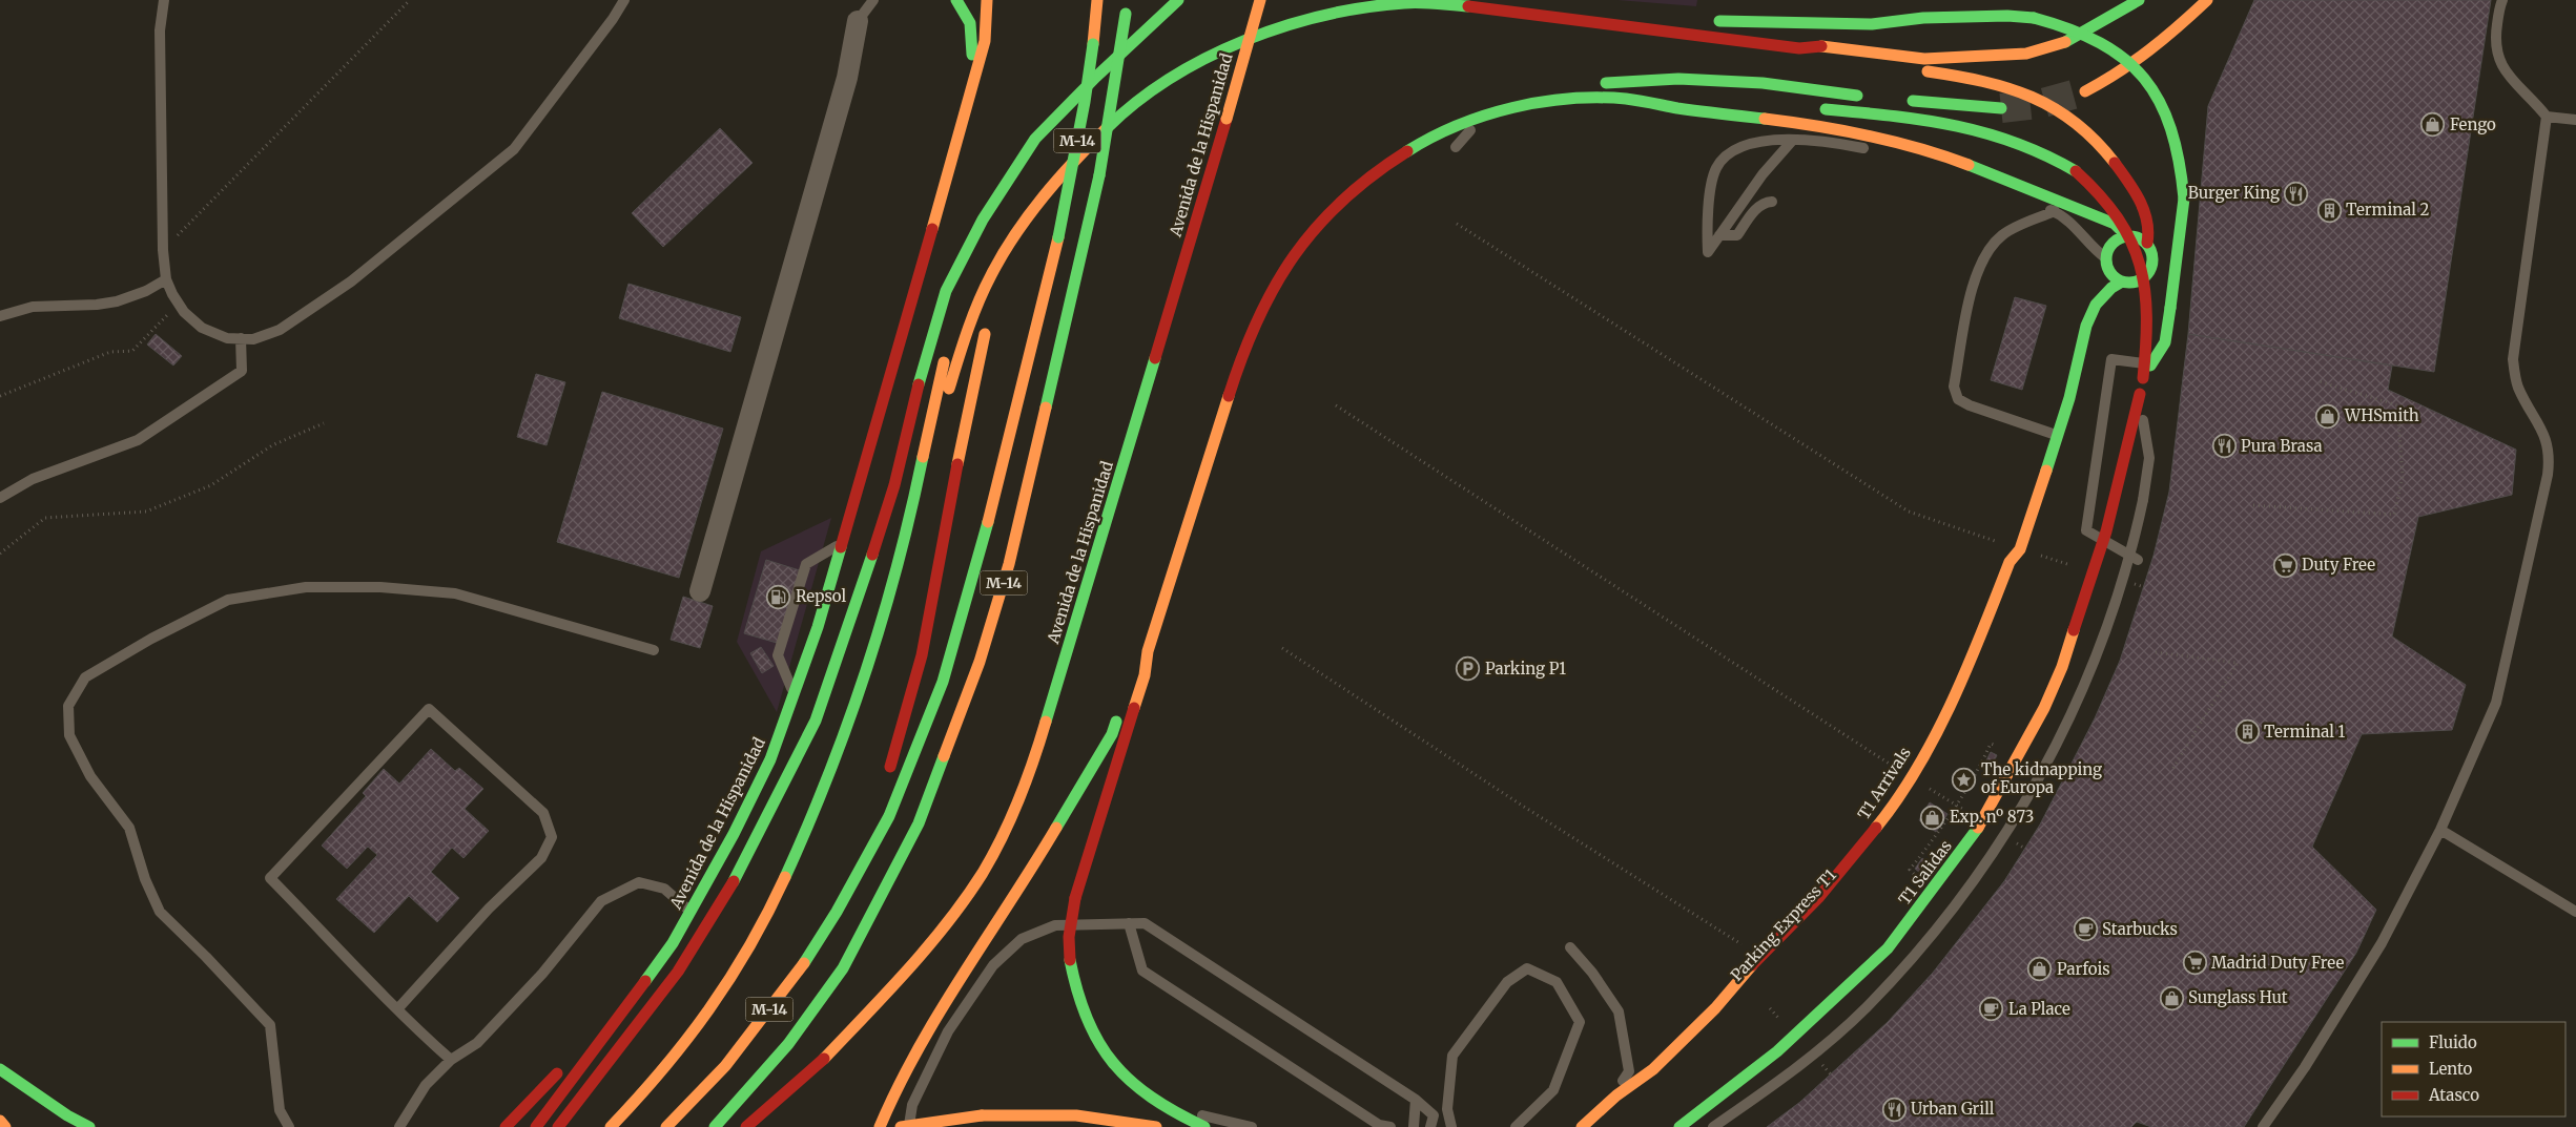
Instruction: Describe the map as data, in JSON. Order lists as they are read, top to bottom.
{
  "streets": {
    "main road": [
      "M-14",
      "Avenida de la Hispanidad",
      "T1 Arrivals",
      "T1 Salidas",
      "Parking Express T1"
    ]
  },
  "crossings": [
    ["T1 Arrivals", "Parking Express T1"]
  ],
  "places": {
    "shop": [
      "Fengo",
      "WHSmith",
      "Exp. nº 873",
      "Parfois",
      "Sunglass Hut"
    ],
    "restaurant": ["Burger King", "Pura Brasa", "Urban Grill"],
    "building": ["Terminal 2", "Terminal 1"],
    "supermarket": ["Duty Free", "Madrid Duty Free"],
    "fuel station": ["Repsol"],
    "parking": ["Parking P1"],
    "place": ["The kidnapping of Europa"],
    "cafe": ["Starbucks", "La Place"]
  },
  "legend": ["Fluido", "Lento", "Atasco"]
}
